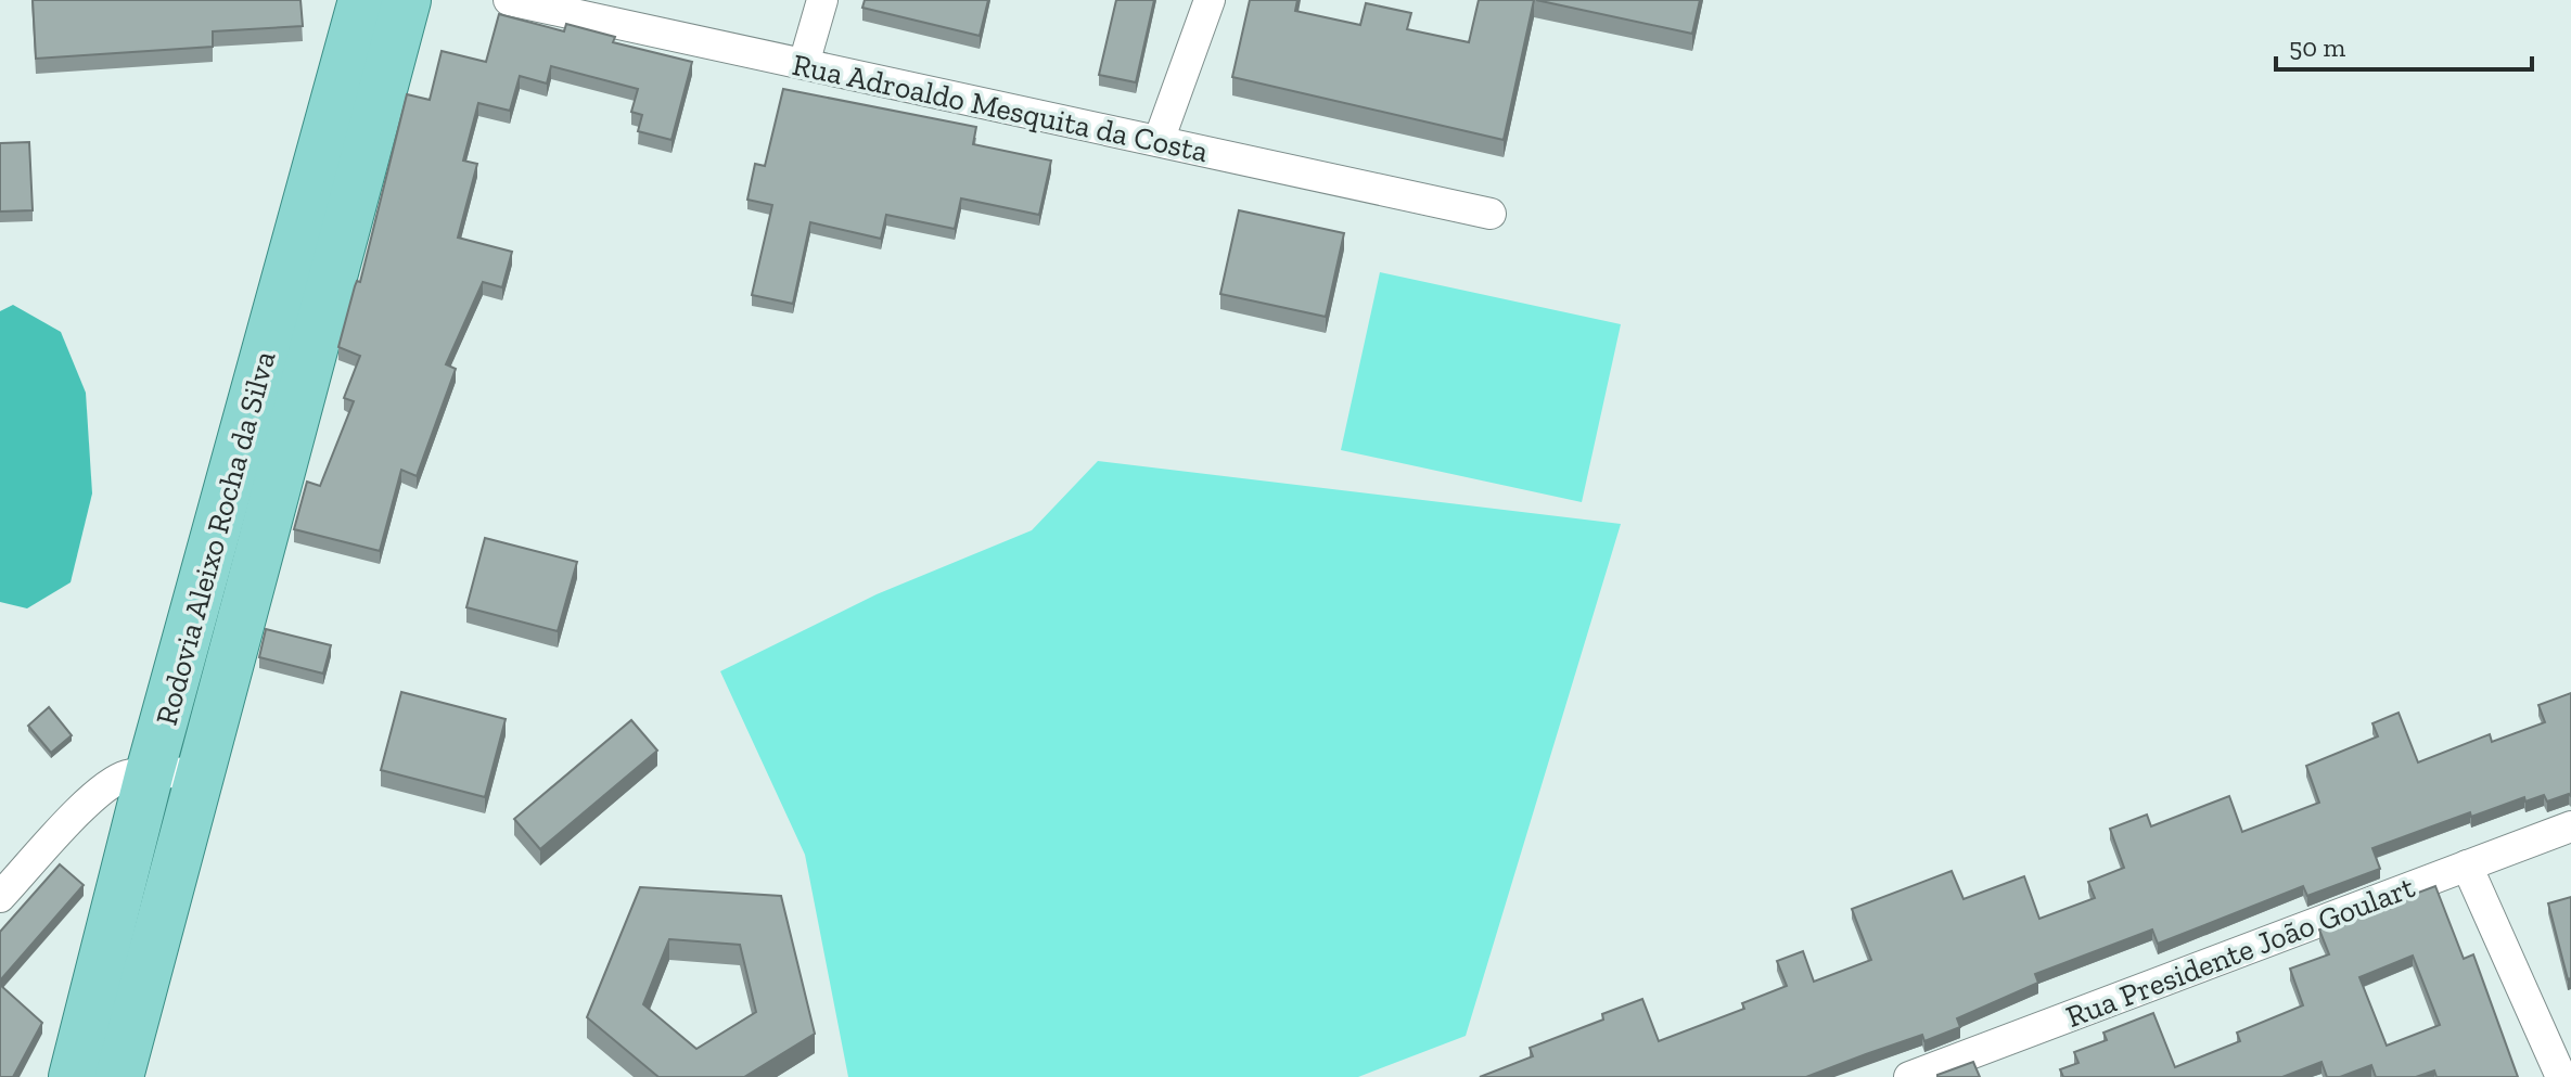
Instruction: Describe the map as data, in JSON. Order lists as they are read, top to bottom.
{
  "streets": {
    "main road": ["Rodovia Aleixo Rocha da Silva"],
    "street": ["Rua Adroaldo Mesquita da Costa", "Rua Presidente João Goulart"]
  },
  "scale_bar": "50 m"
}
